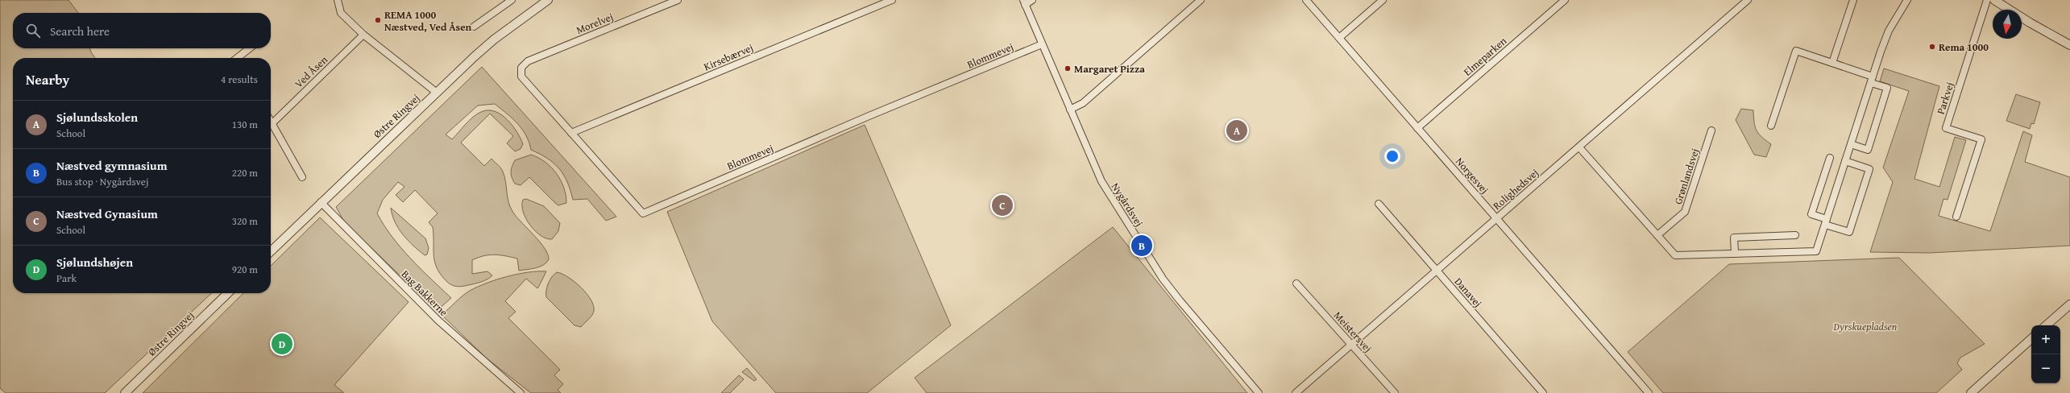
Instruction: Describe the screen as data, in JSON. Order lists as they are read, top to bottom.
{
  "streets": {
    "street": [
      "Morelvej",
      "Blommevej",
      "Elmeparken",
      "Kirsebærvej",
      "Ved Åsen",
      "Parkvej",
      "Østre Ringvej",
      "Norgesvej",
      "Grønlandsvej",
      "Rolighedsvej",
      "Nygårdsvej",
      "Danavej",
      "Bag Bakkerne",
      "Meistersvej"
    ]
  },
  "crossings": [
    ["Morelvej", "Blommevej"],
    ["Blommevej", "Kirsebærvej"],
    ["Blommevej", "Nygårdsvej"],
    ["Elmeparken", "Norgesvej"],
    ["Østre Ringvej", "Bag Bakkerne"],
    ["Norgesvej", "Rolighedsvej"],
    ["Rolighedsvej", "Danavej"],
    ["Rolighedsvej", "Meistersvej"]
  ],
  "parks": ["Dyrskuepladsen"],
  "places": ["REMA 1000 Næstved, Ved Åsen", "Rema 1000", "Margaret Pizza"],
  "north": "bottom",
  "page": {
    "search": "Search here",
    "heading": ["Nearby", "4 results"],
    "list": [
      {
        "mark": "A",
        "name": "Sjølundsskolen",
        "note": "School",
        "value": "130 m"
      },
      {
        "mark": "B",
        "name": "Næstved gymnasium",
        "note": "Bus stop · Nygårdsvej",
        "value": "220 m"
      },
      {
        "mark": "C",
        "name": "Næstved Gynasium",
        "note": "School",
        "value": "320 m"
      },
      {
        "mark": "D",
        "name": "Sjølundshøjen",
        "note": "Park",
        "value": "920 m"
      }
    ],
    "pins": [
      "A",
      "C",
      "B",
      "D"
    ],
    "map_buttons": ["+", "−"]
  }
}
